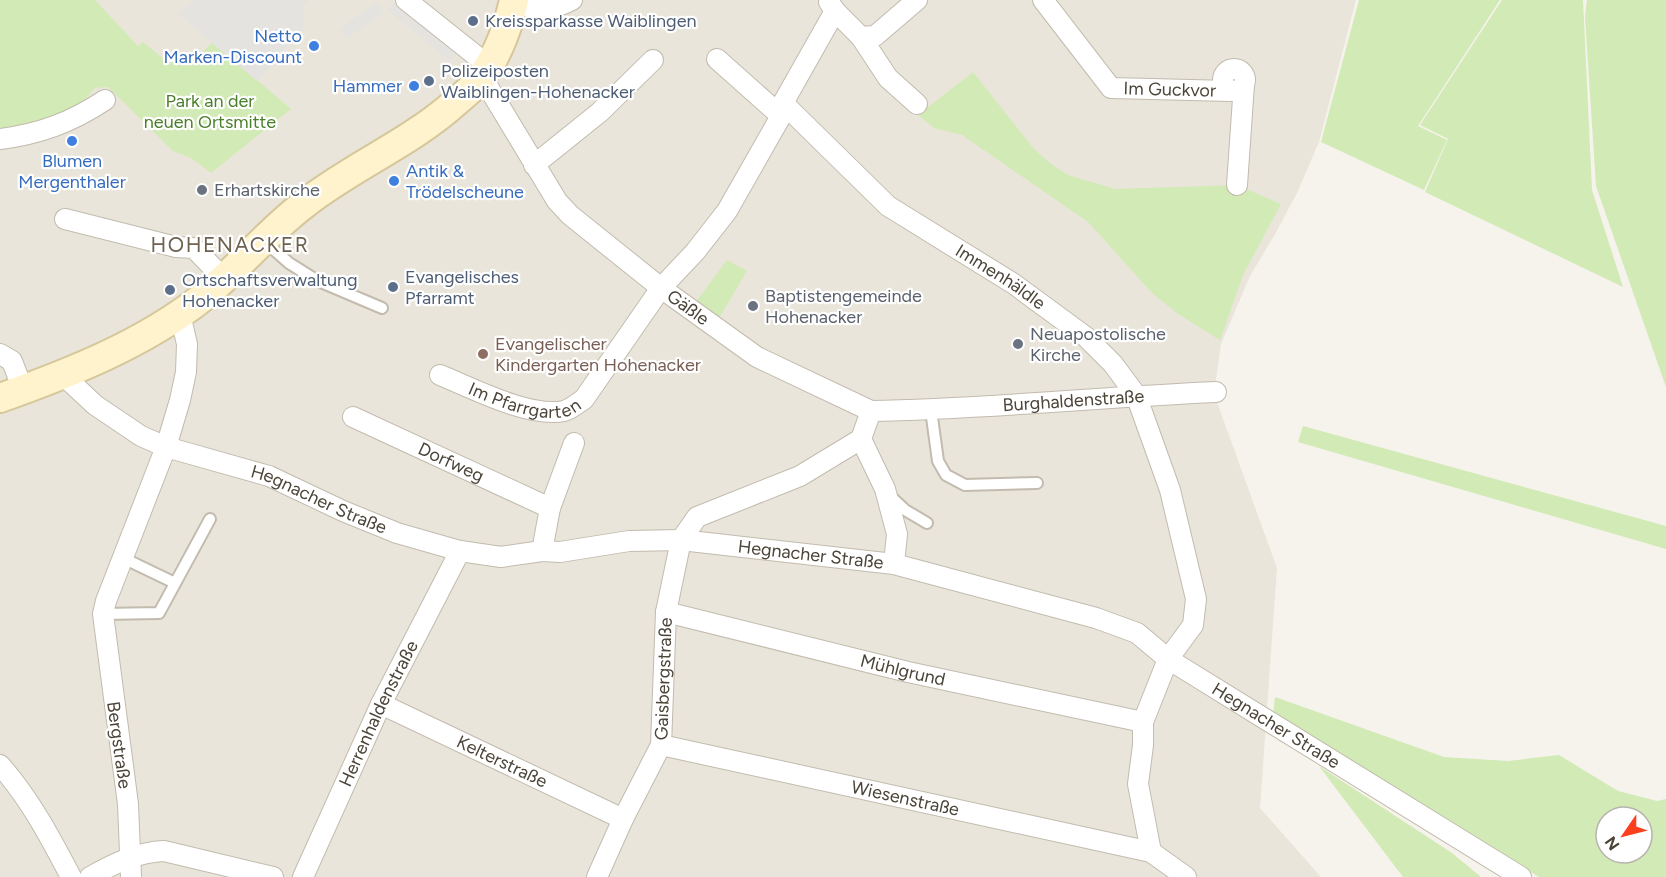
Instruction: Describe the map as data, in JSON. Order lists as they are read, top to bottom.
{
  "streets": {
    "street": [
      "Im Guckvor",
      "Immenhäldle",
      "Gäßle",
      "Im Pfarrgarten",
      "Burghaldenstraße",
      "Dorfweg",
      "Hegnacher Straße",
      "Mühlgrund",
      "Gaisbergstraße",
      "Herrenhaldenstraße",
      "Bergstraße",
      "Kelterstraße",
      "Wiesenstraße"
    ]
  },
  "crossings": [
    ["Immenhäldle", "Burghaldenstraße"],
    ["Immenhäldle", "Hegnacher Straße"],
    ["Immenhäldle", "Mühlgrund"],
    ["Immenhäldle", "Wiesenstraße"],
    ["Gäßle", "Im Pfarrgarten"],
    ["Gäßle", "Burghaldenstraße"],
    ["Hegnacher Straße", "Gaisbergstraße"],
    ["Hegnacher Straße", "Herrenhaldenstraße"],
    ["Hegnacher Straße", "Bergstraße"],
    ["Mühlgrund", "Gaisbergstraße"],
    ["Gaisbergstraße", "Kelterstraße"],
    ["Gaisbergstraße", "Wiesenstraße"],
    ["Herrenhaldenstraße", "Kelterstraße"]
  ],
  "districts": ["HOHENACKER"],
  "parks": ["Park an der neuen Ortsmitte"],
  "places": [
    "Kreissparkasse Waiblingen",
    "Netto Marken-Discount",
    "Polizeiposten Waiblingen-Hohenacker",
    "Hammer",
    "Blumen Mergenthaler",
    "Antik & Trödelscheune",
    "Erhartskirche",
    "Evangelisches Pfarramt",
    "Ortschaftsverwaltung Hohenacker",
    "Baptistengemeinde Hohenacker",
    "Neuapostolische Kirche",
    "Evangelischer Kindergarten Hohenacker"
  ],
  "north": "bottom left"
}
